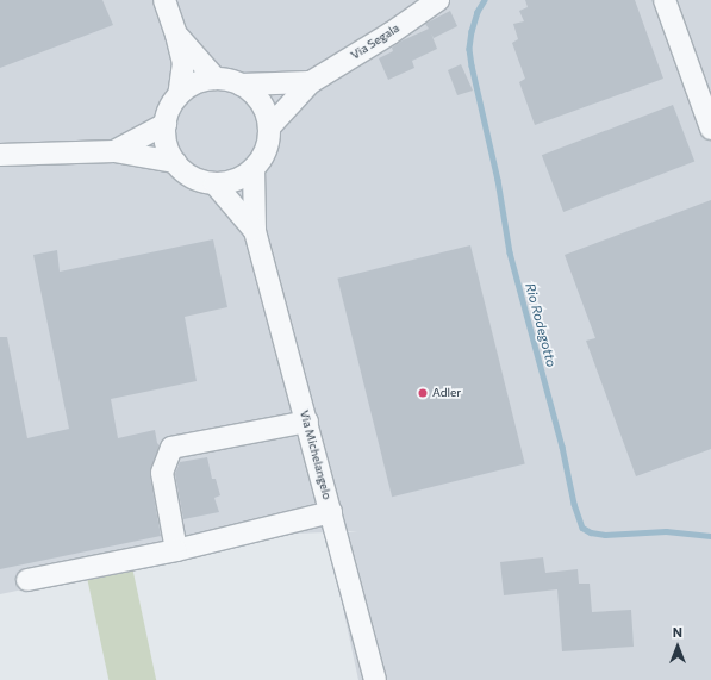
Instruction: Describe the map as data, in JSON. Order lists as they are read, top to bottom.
{
  "streets": {
    "street": ["Via Segala", "Via Michelangelo"]
  },
  "crossings": [
    ["Via Segala", "Via Michelangelo"]
  ],
  "water": ["Rio Rodegotto"],
  "places": ["Adler"],
  "north": "top"
}
